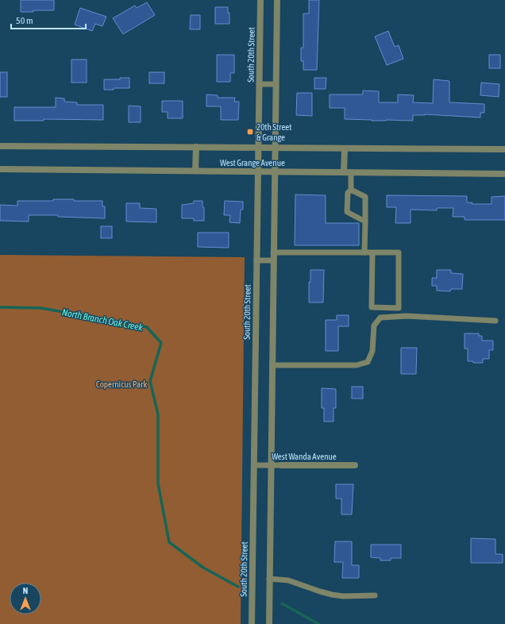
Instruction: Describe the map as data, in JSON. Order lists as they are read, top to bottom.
{
  "streets": {
    "street": ["South 20th Street", "West Grange Avenue", "West Wanda Avenue"]
  },
  "crossings": [
    ["South 20th Street", "West Grange Avenue"],
    ["South 20th Street", "West Wanda Avenue"]
  ],
  "water": ["North Branch Oak Creek"],
  "parks": ["Copernicus Park"],
  "places": {
    "transit": ["20th Street & Grange"]
  },
  "scale_bar": "50 m",
  "north": "top"
}
